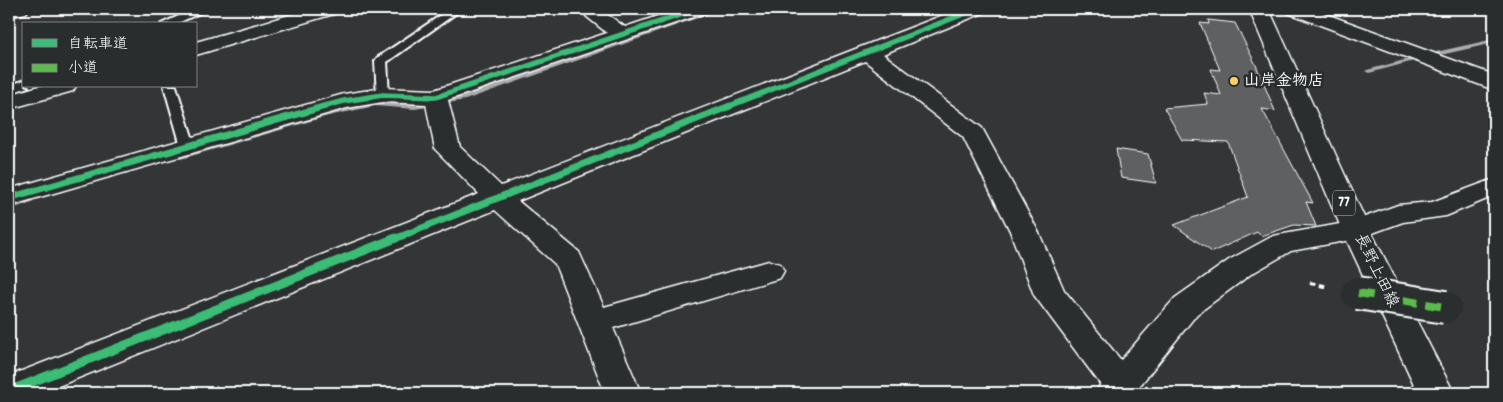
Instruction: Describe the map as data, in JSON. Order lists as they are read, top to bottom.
{
  "streets": {
    "street": ["77", "長野上田線"]
  },
  "places": ["山岸金物店"],
  "legend": ["自転車道", "小道"]
}
